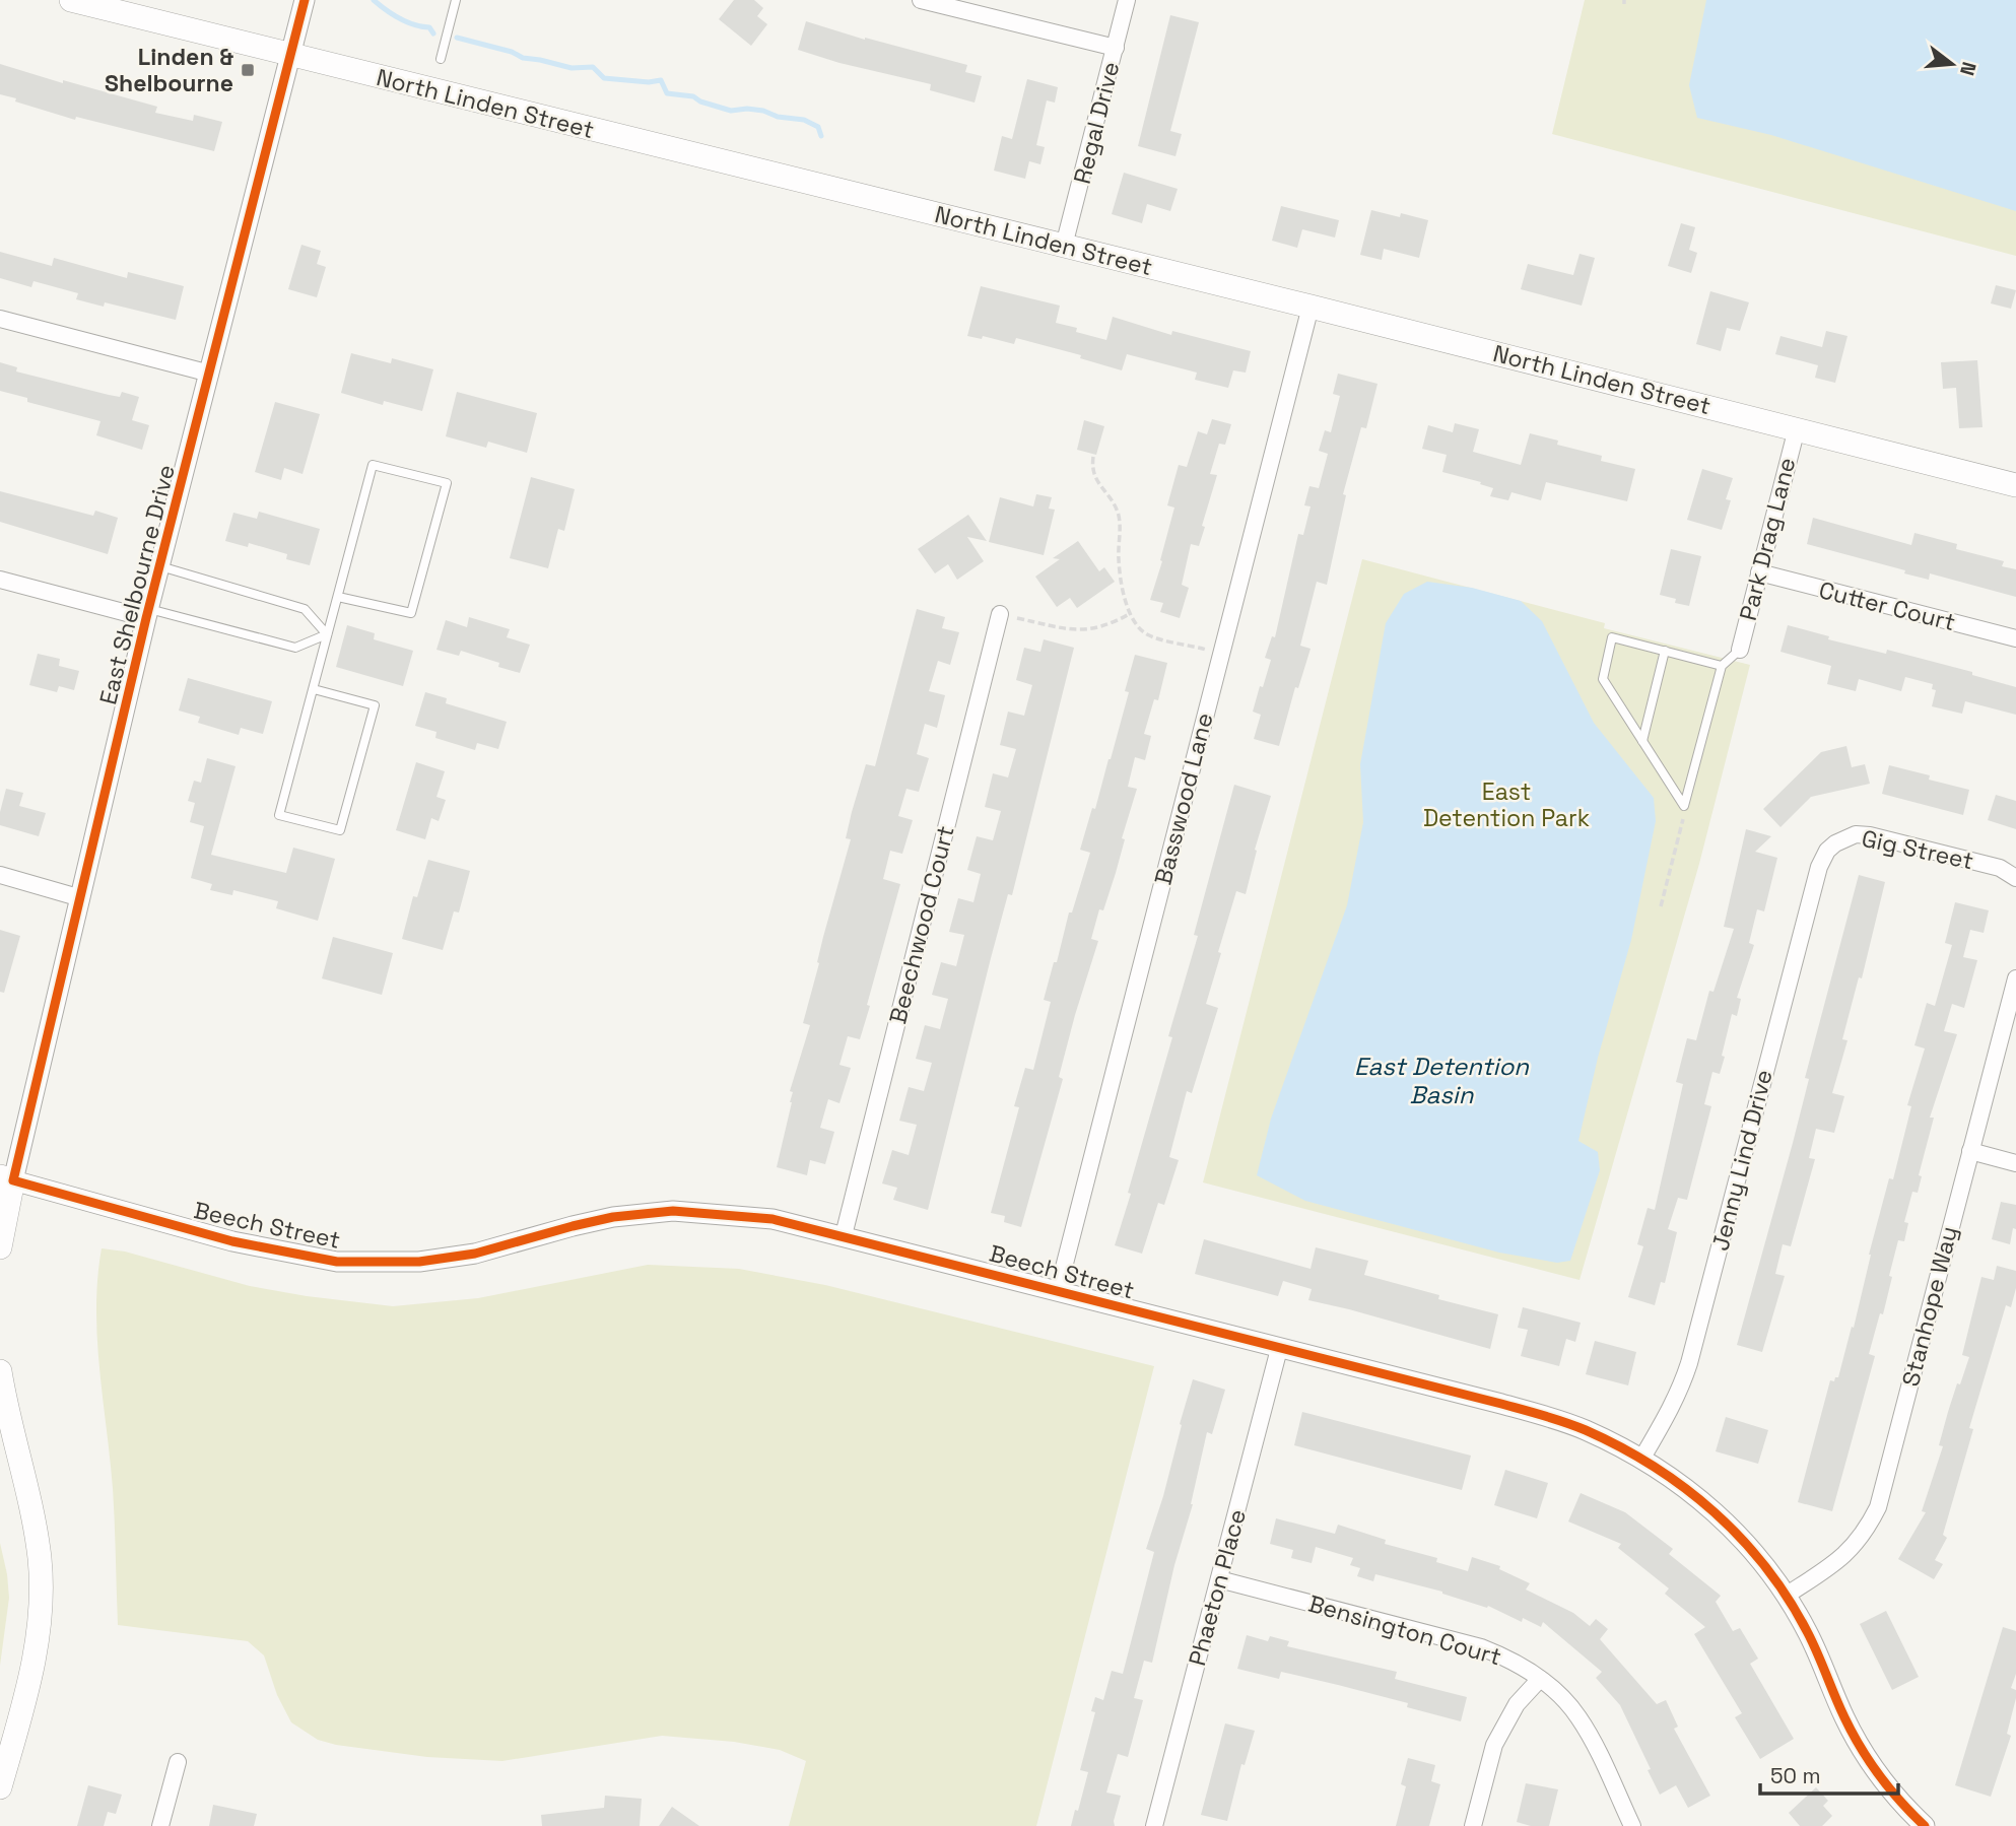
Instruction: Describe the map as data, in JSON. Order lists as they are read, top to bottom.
{
  "streets": {
    "main road": ["North Linden Street"],
    "street": [
      "Regal Drive",
      "Park Drag Lane",
      "East Shelbourne Drive",
      "Cutter Court",
      "Basswood Lane",
      "Gig Street",
      "Beechwood Court",
      "Jenny Lind Drive",
      "Beech Street",
      "Stanhope Way",
      "Phaeton Place",
      "Bensington Court"
    ]
  },
  "crossings": [
    ["North Linden Street", "Regal Drive"],
    ["North Linden Street", "Park Drag Lane"],
    ["North Linden Street", "East Shelbourne Drive"],
    ["North Linden Street", "Basswood Lane"],
    ["Park Drag Lane", "Cutter Court"],
    ["East Shelbourne Drive", "Beech Street"],
    ["Basswood Lane", "Beech Street"],
    ["Gig Street", "Jenny Lind Drive"],
    ["Beechwood Court", "Beech Street"],
    ["Jenny Lind Drive", "Beech Street"],
    ["Beech Street", "Stanhope Way"],
    ["Beech Street", "Phaeton Place"],
    ["Phaeton Place", "Bensington Court"]
  ],
  "water": ["East Detention Basin"],
  "parks": ["East Detention Park"],
  "places": {
    "transit": ["Linden & Shelbourne"]
  },
  "scale_bar": "50 m",
  "north": "right"
}
